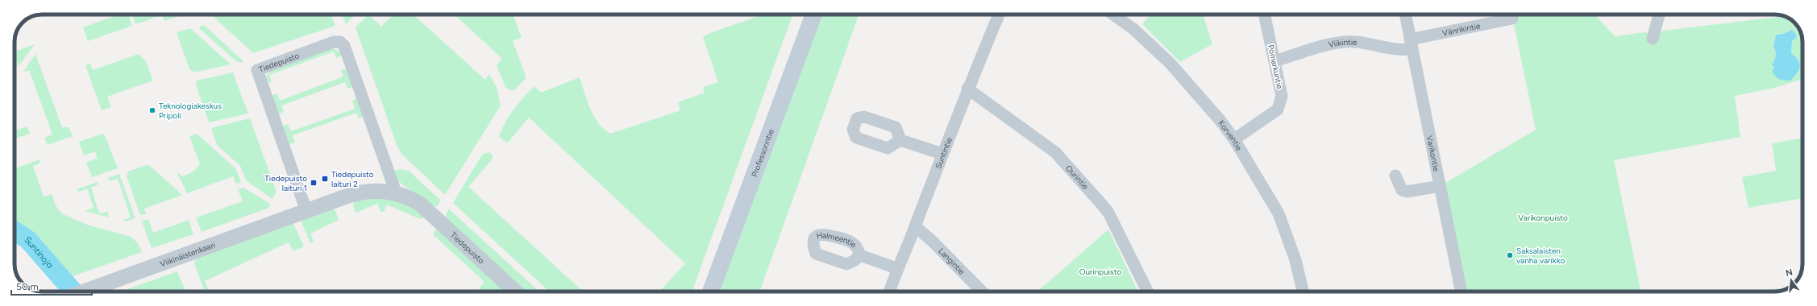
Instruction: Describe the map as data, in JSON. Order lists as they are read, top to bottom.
{
  "streets": {
    "main road": ["Professorintie"],
    "street": [
      "Vänrikintie",
      "Viikintie",
      "Tiedepuisto",
      "Pomarkuntie",
      "Korventie",
      "Suntintie",
      "Varikontie",
      "Ourintie",
      "Halmeentie",
      "Viikinäistenkaari",
      "Langintie"
    ]
  },
  "crossings": [
    ["Vänrikintie", "Viikintie"],
    ["Vänrikintie", "Varikontie"],
    ["Viikintie", "Pomarkuntie"],
    ["Viikintie", "Varikontie"],
    ["Tiedepuisto", "Viikinäistenkaari"],
    ["Pomarkuntie", "Korventie"],
    ["Suntintie", "Ourintie"],
    ["Suntintie", "Halmeentie"],
    ["Suntintie", "Langintie"]
  ],
  "water": ["Suntinoja"],
  "parks": ["Varikonpuisto", "Ourinpuisto"],
  "places": {
    "other": ["Teknologiakeskus Pripoli", "Saksalaisten vanha varikko"],
    "transit": ["Tiedepuisto laituri 2", "Tiedepuisto laituri 1"]
  },
  "scale_bar": "50 m",
  "north": "top"
}
